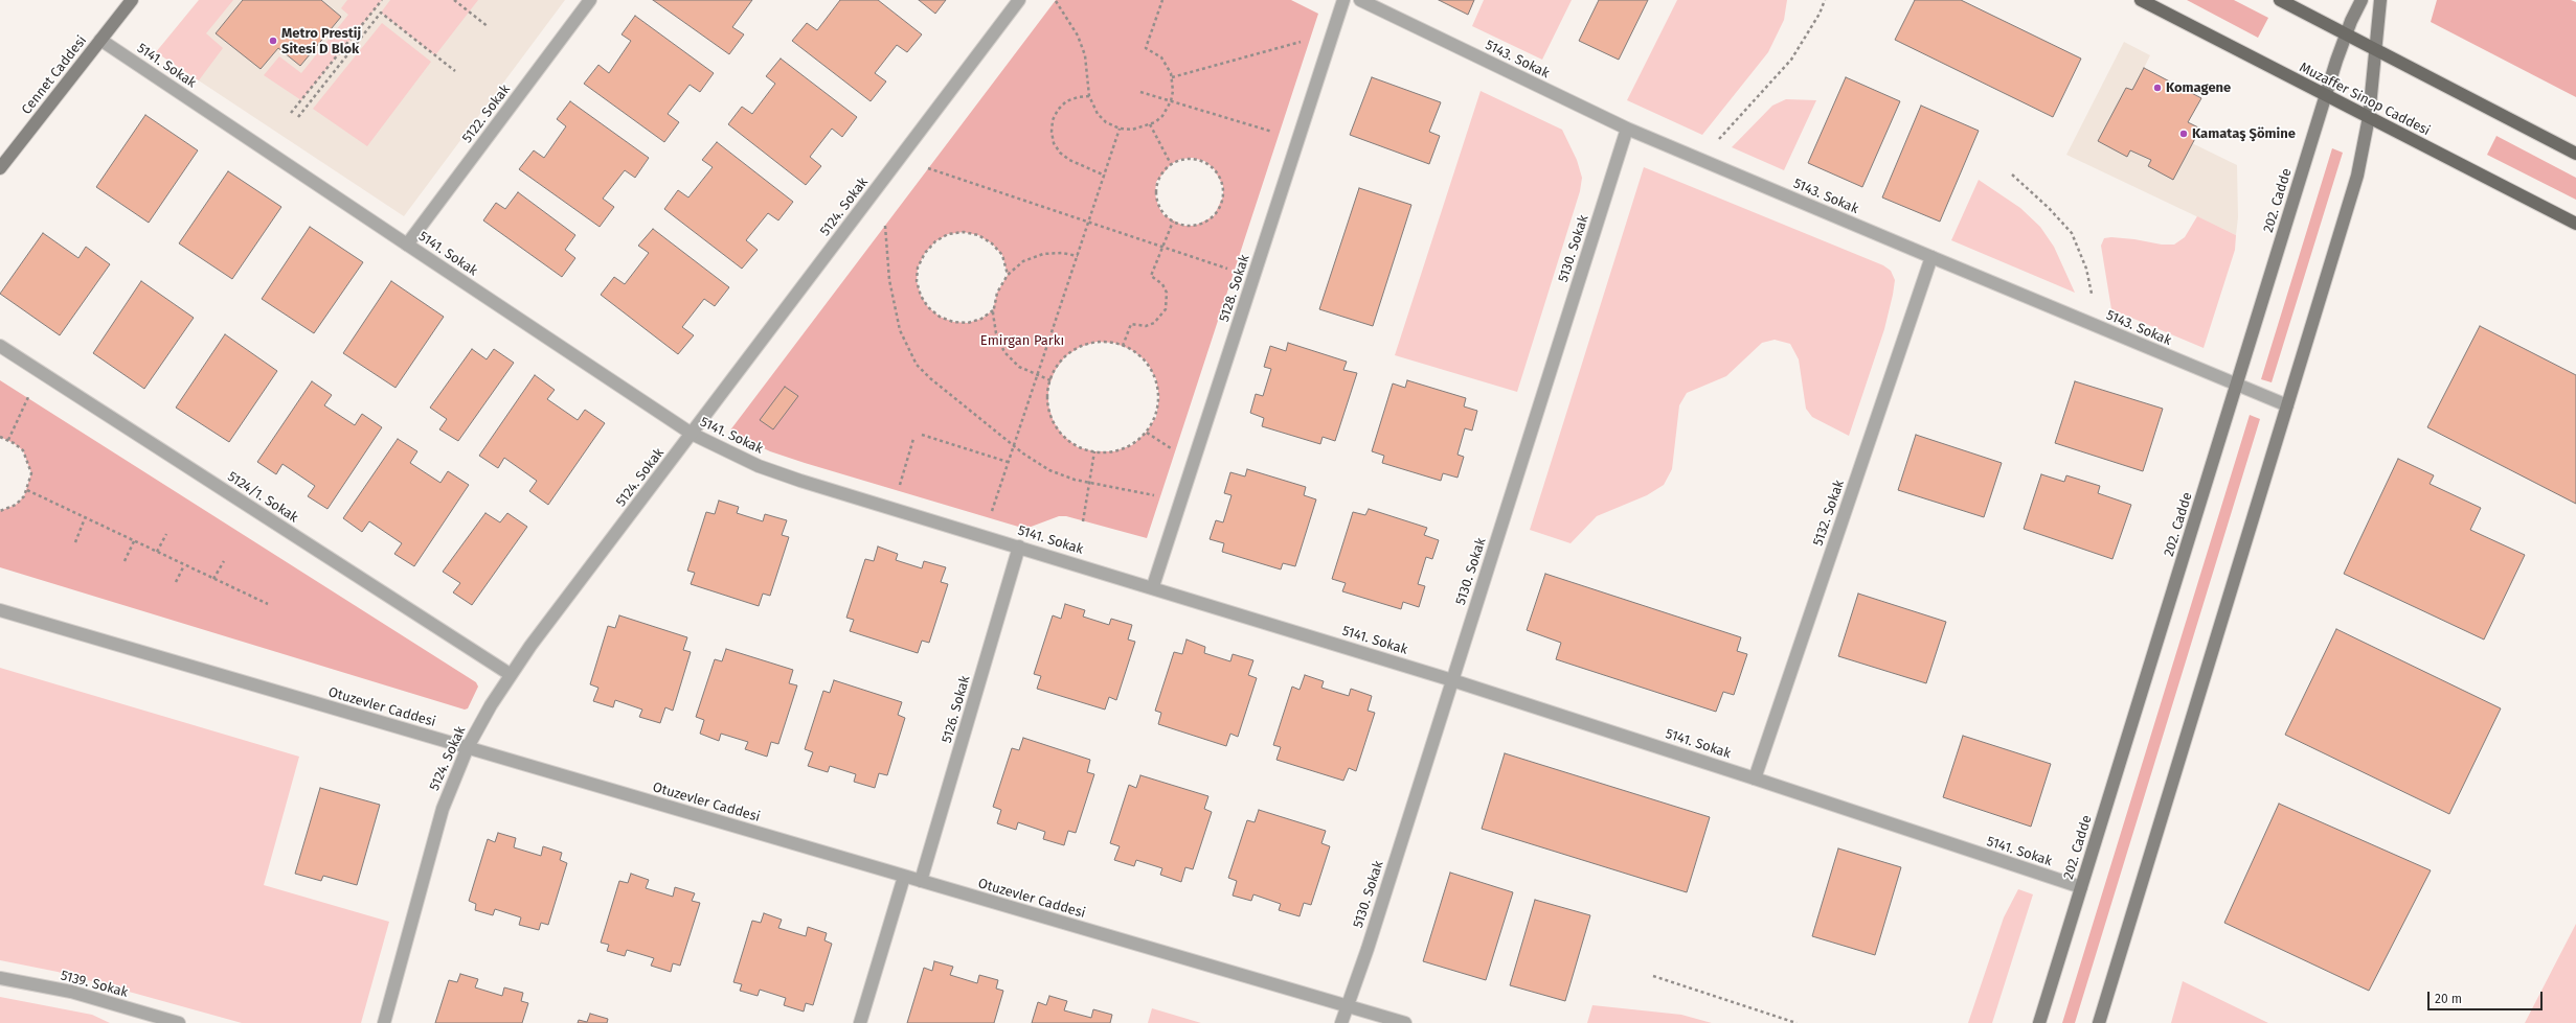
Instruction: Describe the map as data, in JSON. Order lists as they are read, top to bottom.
{
  "streets": {
    "main road": ["Cennet Caddesi", "Muzaffer Sinop Caddesi", "202. Cadde"],
    "street": [
      "5143. Sokak",
      "5141. Sokak",
      "5122. Sokak",
      "5124. Sokak",
      "5130. Sokak",
      "5128. Sokak",
      "5124/1. Sokak",
      "5132. Sokak",
      "Otuzevler Caddesi",
      "5126. Sokak",
      "5139. Sokak"
    ]
  },
  "crossings": [
    ["5143. Sokak", "202. Cadde"],
    ["5143. Sokak", "5130. Sokak"],
    ["5143. Sokak", "5132. Sokak"],
    ["5141. Sokak", "Cennet Caddesi"],
    ["5141. Sokak", "5122. Sokak"],
    ["5141. Sokak", "202. Cadde"],
    ["5141. Sokak", "5124. Sokak"],
    ["5141. Sokak", "5130. Sokak"],
    ["5141. Sokak", "5128. Sokak"],
    ["5141. Sokak", "5132. Sokak"],
    ["5141. Sokak", "5126. Sokak"],
    ["Muzaffer Sinop Caddesi", "202. Cadde"],
    ["5124. Sokak", "5124/1. Sokak"],
    ["5124. Sokak", "Otuzevler Caddesi"],
    ["5130. Sokak", "Otuzevler Caddesi"],
    ["Otuzevler Caddesi", "5126. Sokak"]
  ],
  "parks": ["Emirgan Parkı"],
  "places": ["Metro Prestij Sitesi D Blok", "Komagene", "Kamataş Şömine"],
  "scale_bar": "20 m"
}
